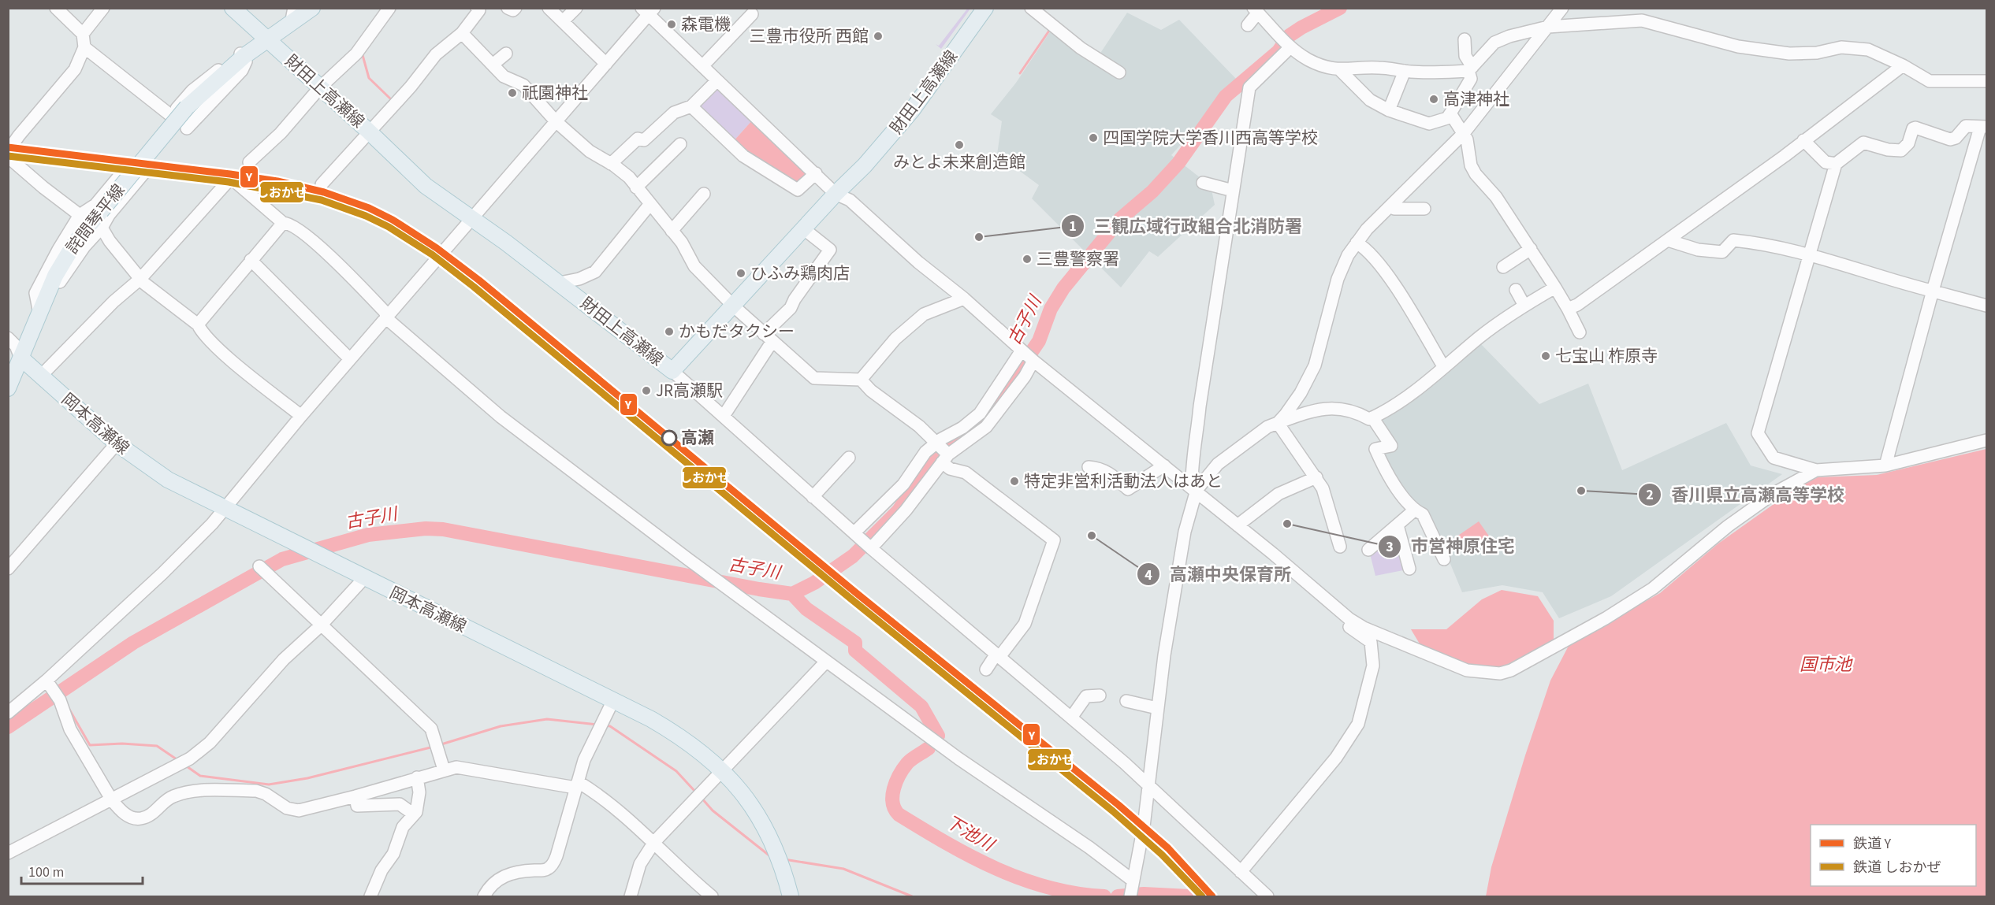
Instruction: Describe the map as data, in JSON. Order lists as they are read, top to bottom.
{
  "streets": {
    "main road": ["財田上高瀬線", "詫間琴平線", "岡本高瀬線"]
  },
  "crossings": [
    ["財田上高瀬線", "詫間琴平線"],
    ["詫間琴平線", "岡本高瀬線"]
  ],
  "water": ["古子川", "国市池", "下池川"],
  "places": [
    "森電機",
    "三豊市役所 西館",
    "祇園神社",
    "高津神社",
    "四国学院大学香川西高等学校",
    "みとよ未来創造館",
    "三観広域行政組合北消防署",
    "三豊警察署",
    "ひふみ鶏肉店",
    "かもだタクシー",
    "七宝山 柞原寺",
    "JR高瀬駅",
    "高瀬",
    "特定非営利活動法人はあと",
    "香川県立高瀬高等学校",
    "市営神原住宅",
    "高瀬中央保育所"
  ],
  "lines": ["rail line Y", "rail line しおかぜ"],
  "legend": ["鉄道 Y", "鉄道 しおかぜ"],
  "scale_bar": "100 m"
}
